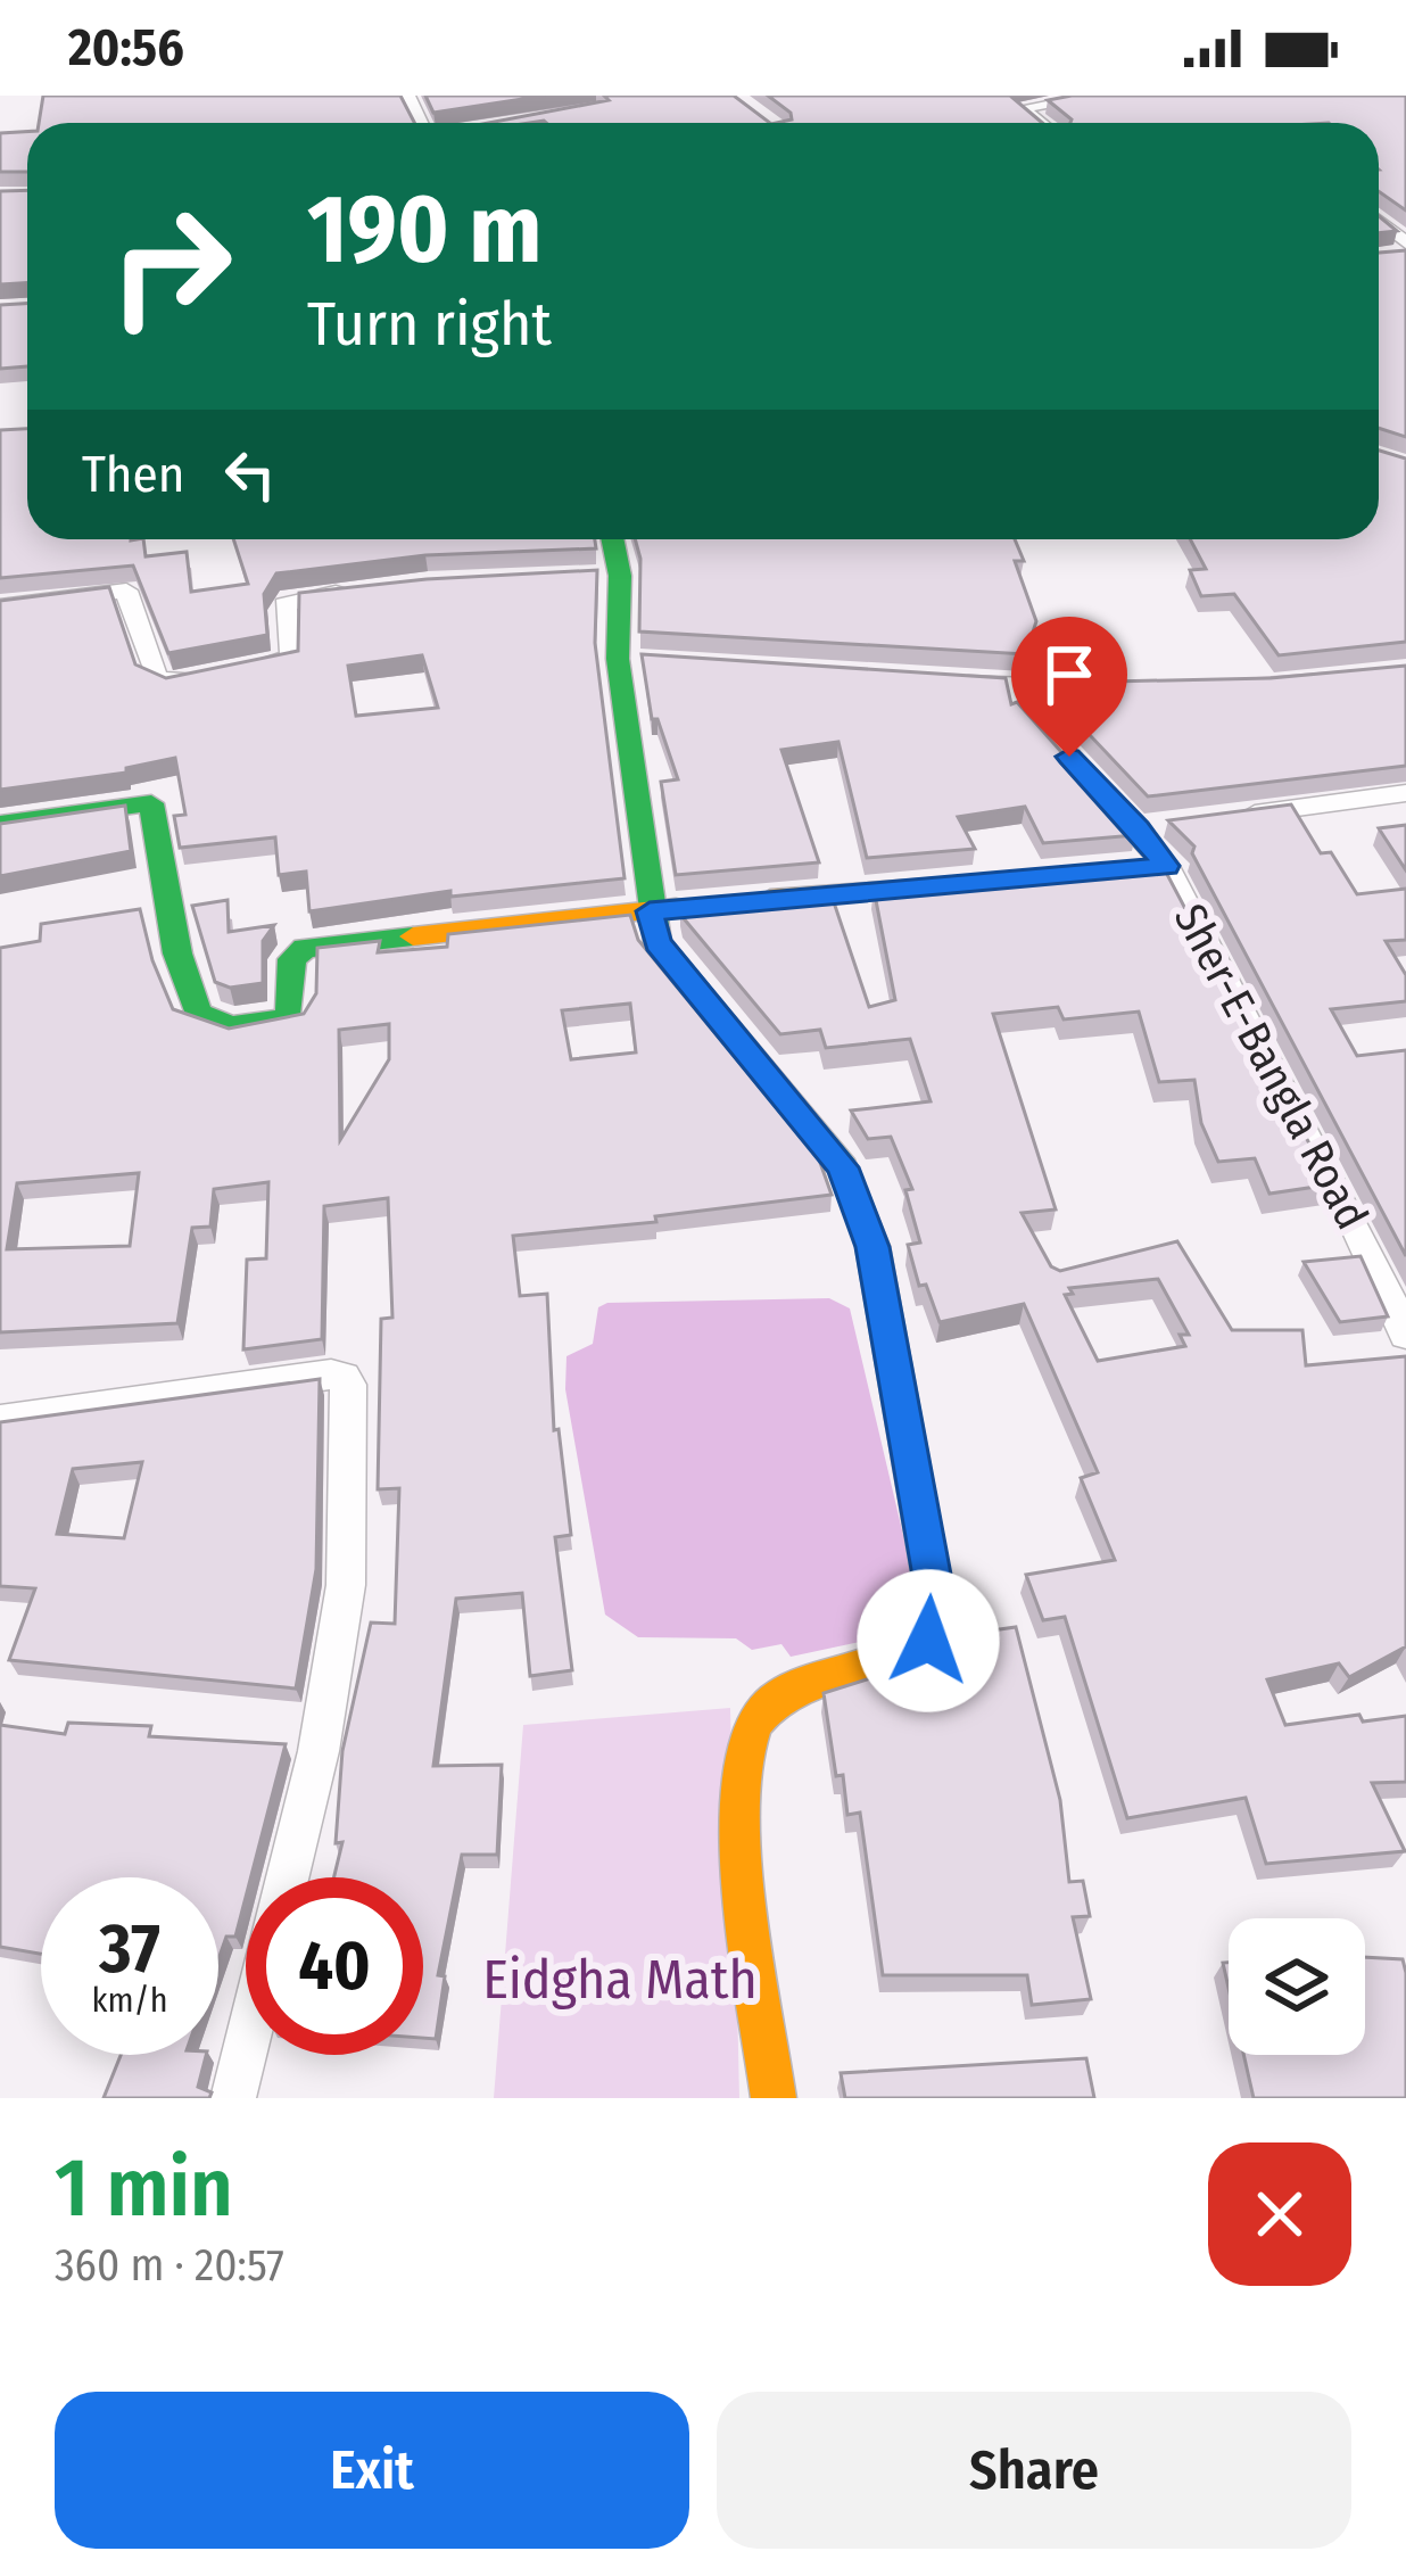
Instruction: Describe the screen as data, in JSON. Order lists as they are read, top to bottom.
{
  "streets": {
    "street": ["Sher-E-Bangla Road"]
  },
  "parks": ["Eidgha Math"],
  "page": {
    "status": "20:56",
    "turn": ["190 m", "Turn right"],
    "then": "Then",
    "speed": "37 km/h",
    "limit": "40",
    "heading": ["1 min", "360 m · 20:57"],
    "buttons": ["Exit", "Share"]
  }
}
